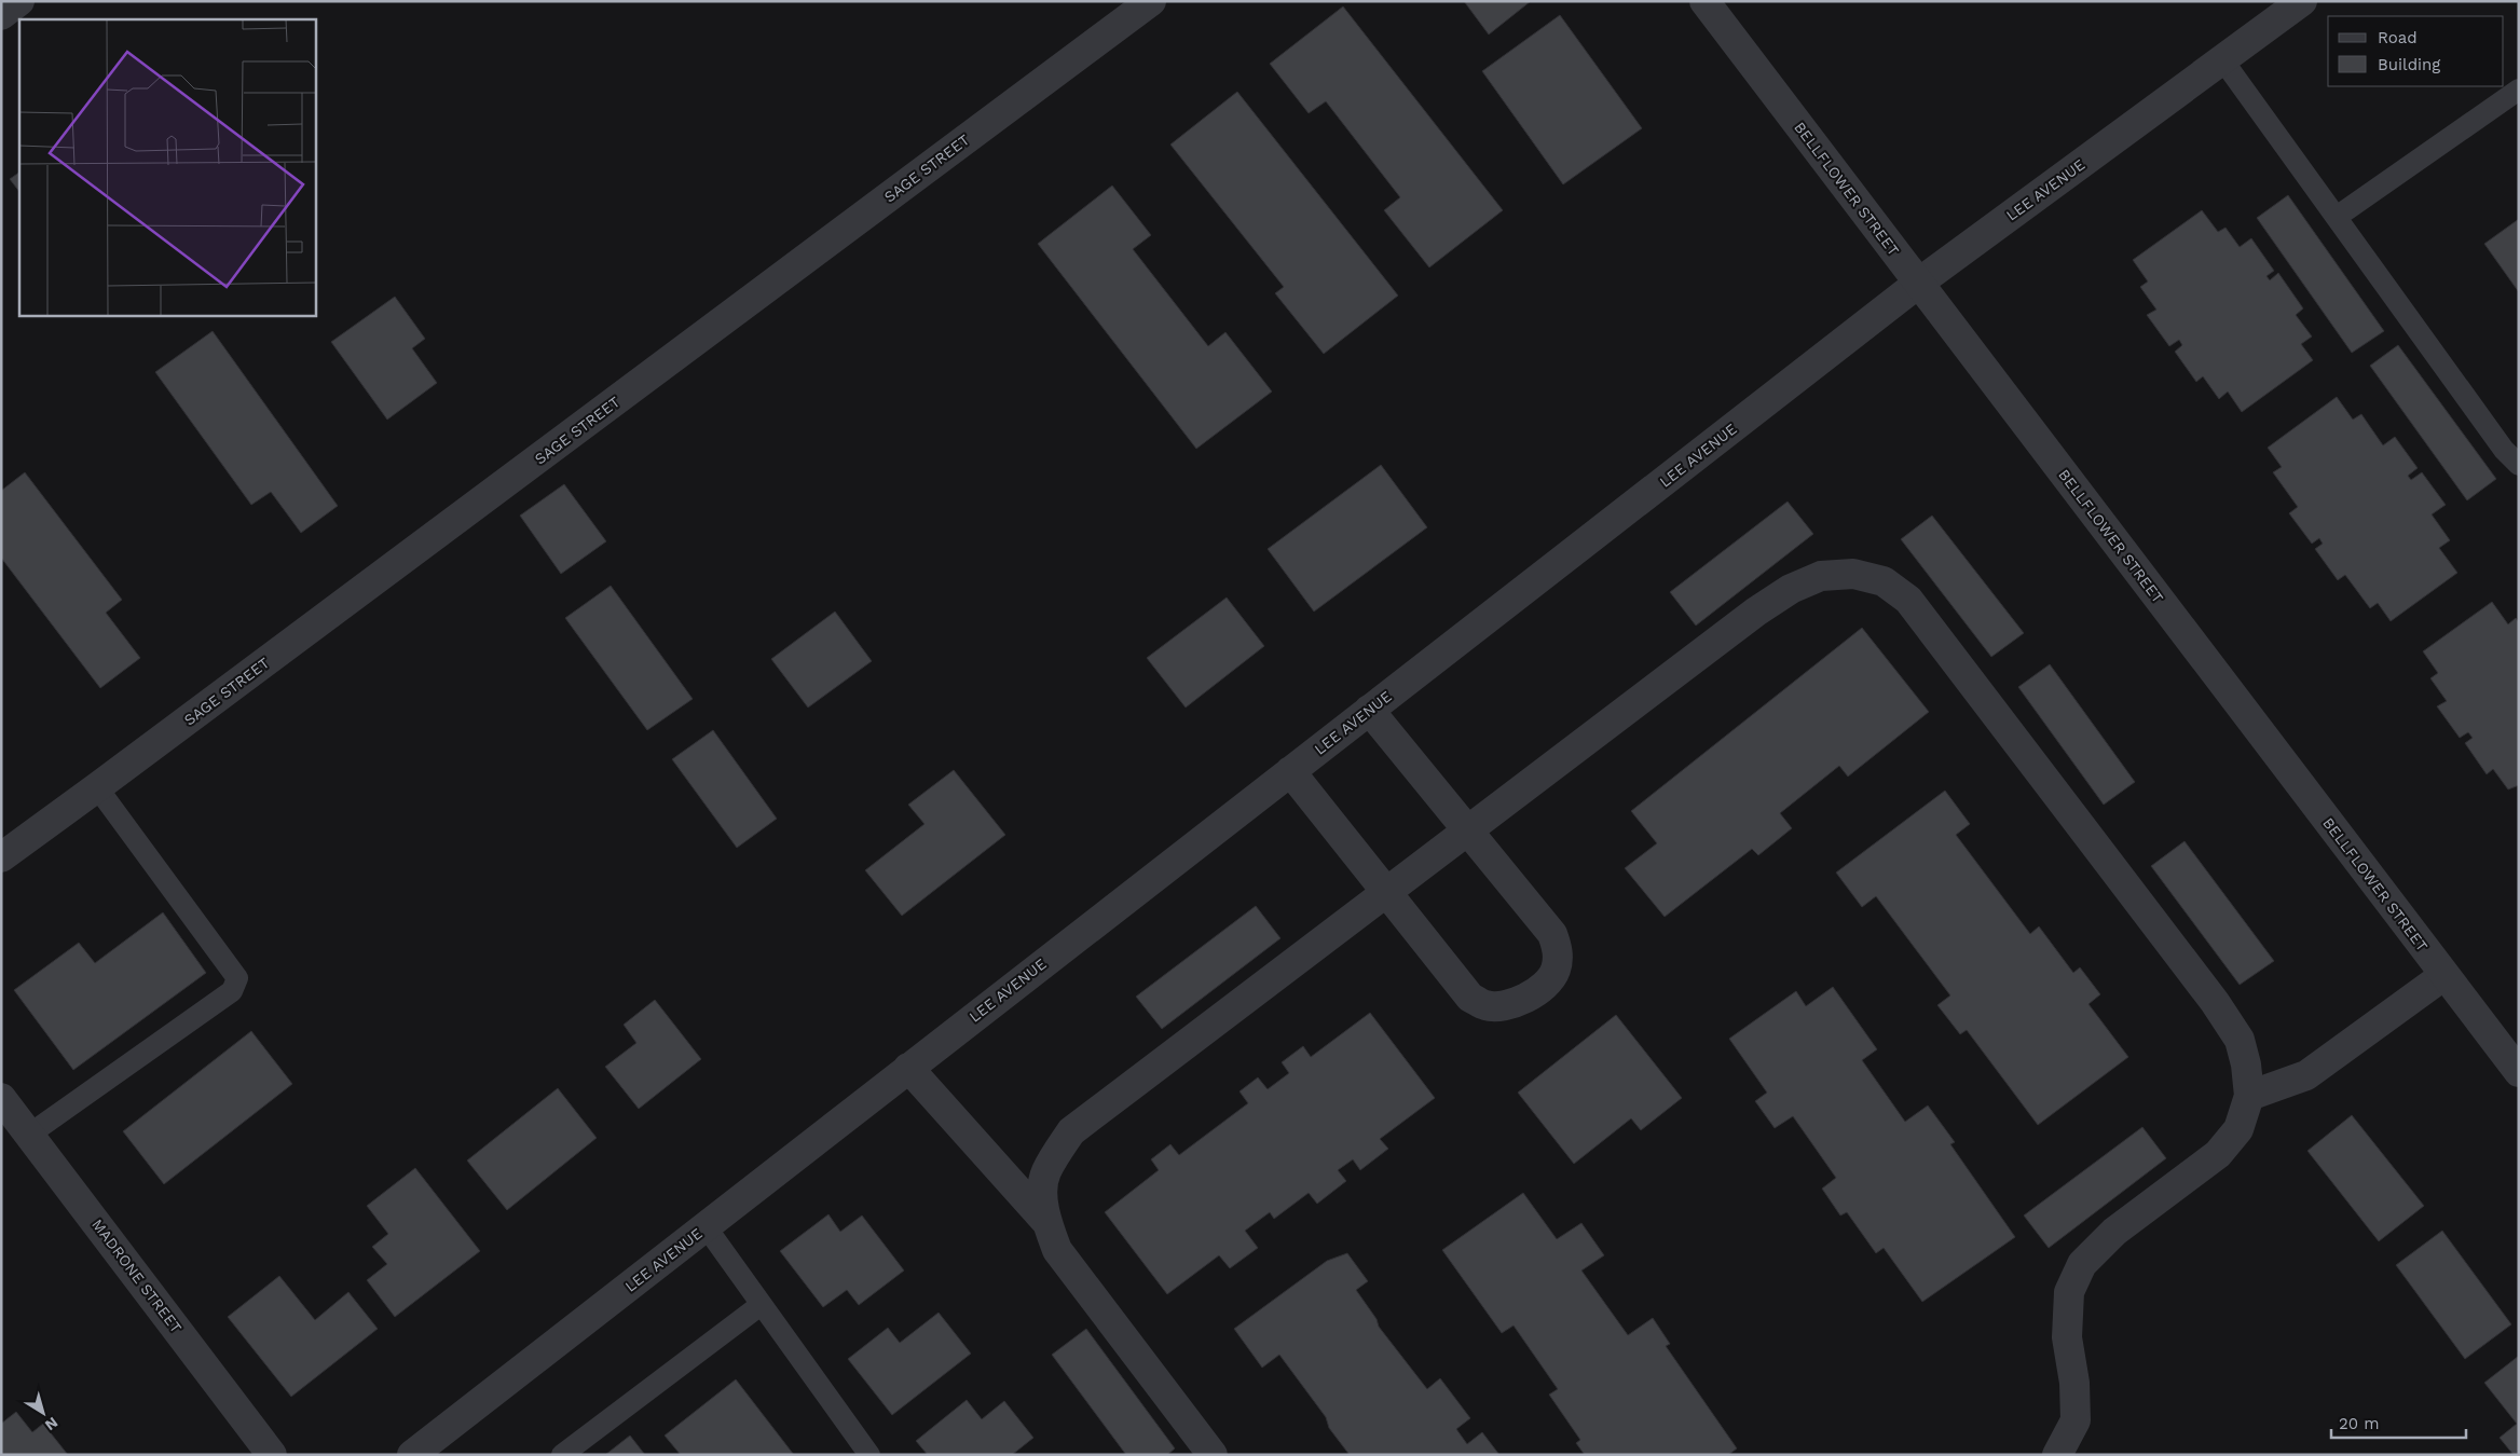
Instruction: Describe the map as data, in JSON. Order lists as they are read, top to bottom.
{
  "streets": {
    "street": [
      "SAGE STREET",
      "BELLFLOWER STREET",
      "LEE AVENUE",
      "MADRONE STREET"
    ]
  },
  "crossings": [
    ["BELLFLOWER STREET", "LEE AVENUE"]
  ],
  "legend": ["Road", "Building"],
  "scale_bar": "20 m",
  "north": "bottom right"
}
